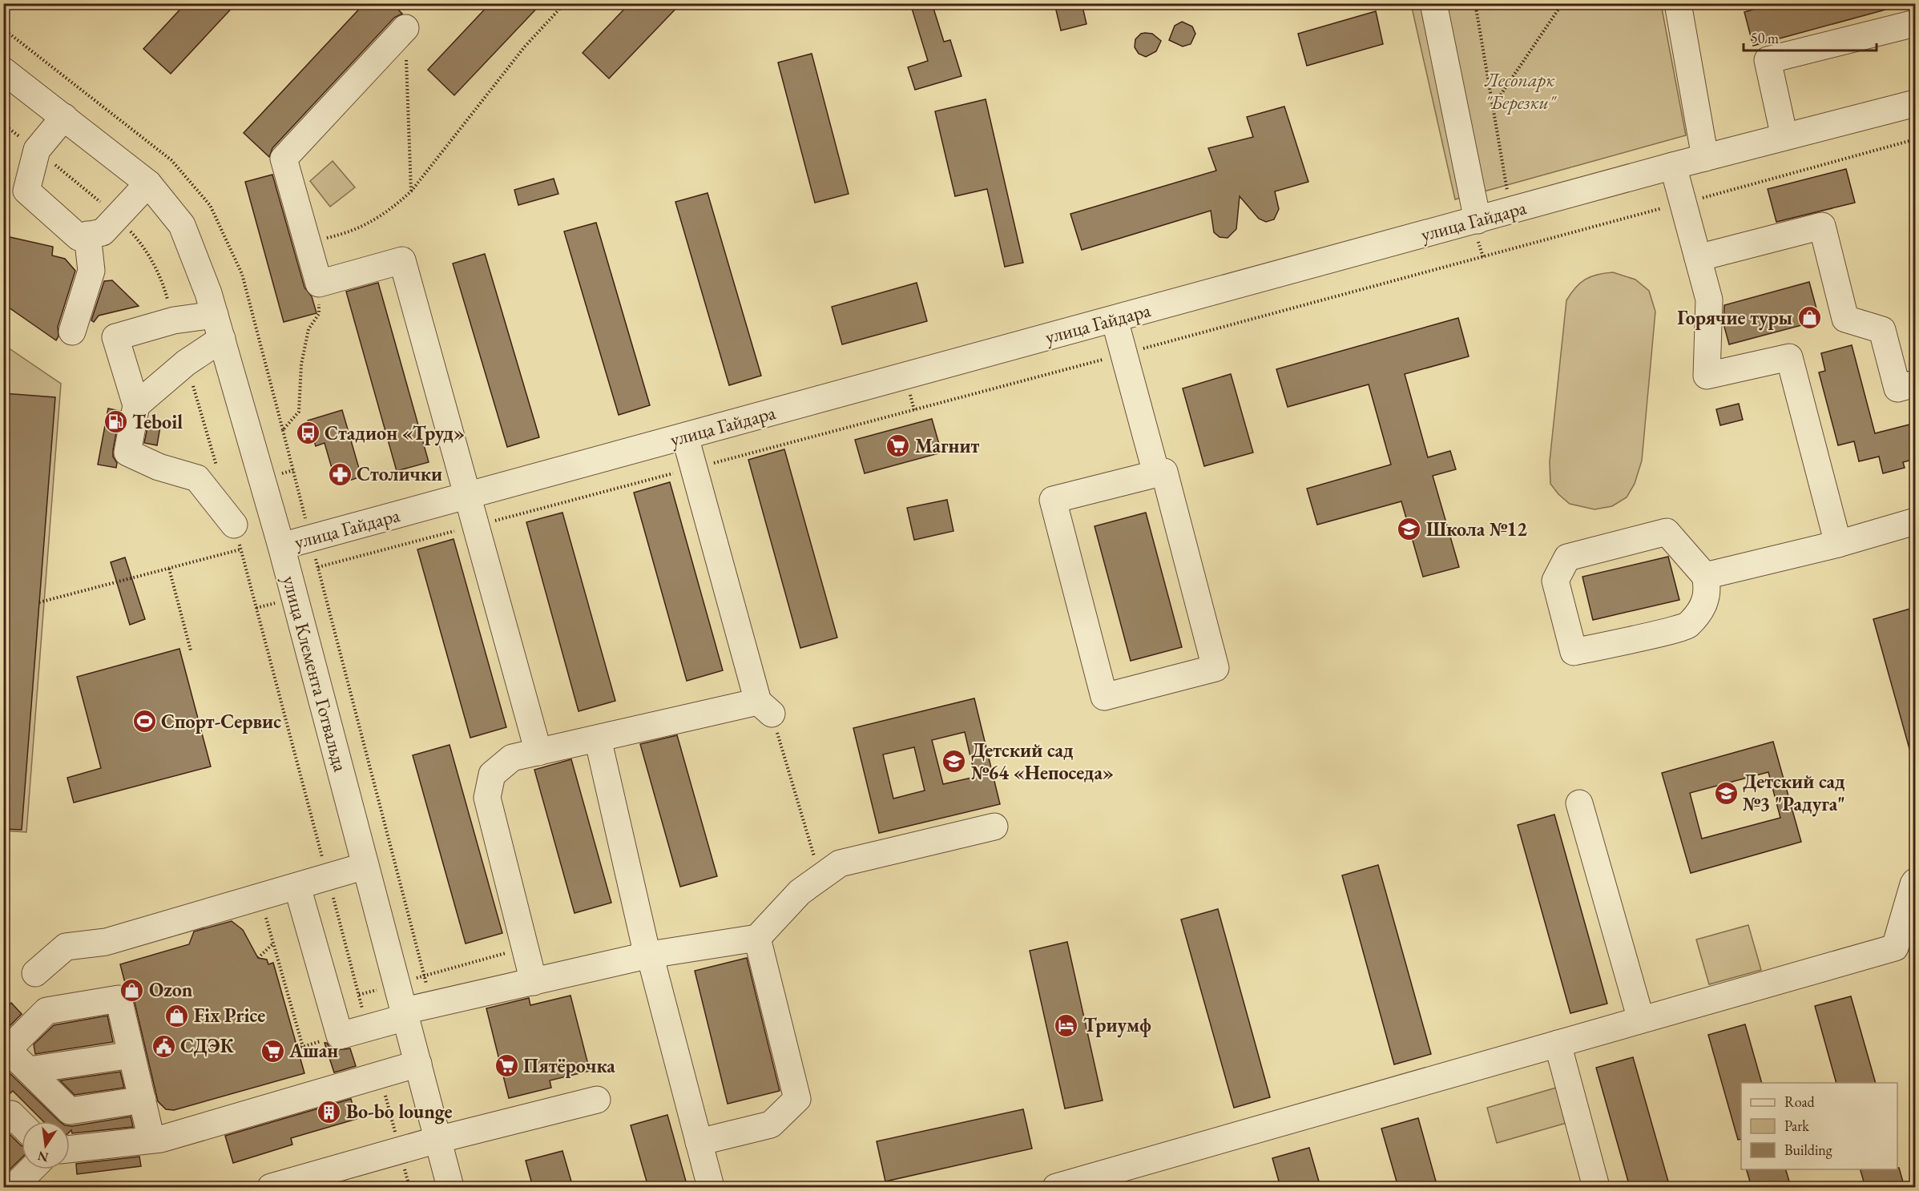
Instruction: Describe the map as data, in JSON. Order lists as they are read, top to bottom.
{
  "streets": {
    "street": ["улица Гайдара", "улица Клемента Готвальда"]
  },
  "crossings": [
    ["улица Гайдара", "улица Клемента Готвальда"]
  ],
  "parks": ["Лесопарк \"Березки\""],
  "places": {
    "shop": ["Горячие туры", "Ozon", "Fix Price"],
    "fuel station": ["Teboil"],
    "bus stop": ["Стадион «Труд»"],
    "supermarket": ["Магнит", "Ашан", "Пятёрочка"],
    "pharmacy": ["Столички"],
    "school or university": ["Школа №12", "Детский сад №64 «Непоседа»", "Детский сад №3 \"Радуга\""],
    "sports": ["Спорт-Сервис"],
    "hotel": ["Триумф"],
    "public building": ["СДЭК"],
    "building": ["Bo-bo lounge"]
  },
  "legend": ["Road", "Park", "Building"],
  "scale_bar": "50 m",
  "north": "bottom"
}
